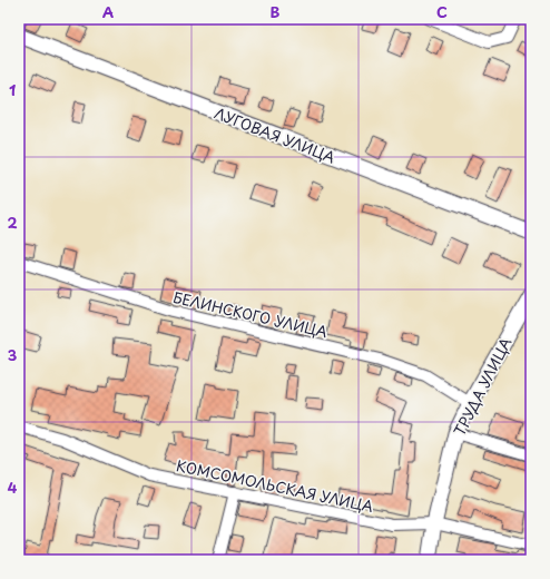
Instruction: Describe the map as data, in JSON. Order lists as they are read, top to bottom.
{
  "streets": {
    "street": [
      "ЛУГОВАЯ УЛИЦА",
      "БЕЛИНСКОГО УЛИЦА",
      "ТРУДА УЛИЦА",
      "КОМСОМОЛЬСКАЯ УЛИЦА"
    ]
  },
  "crossings": [
    ["БЕЛИНСКОГО УЛИЦА", "ТРУДА УЛИЦА"],
    ["ТРУДА УЛИЦА", "КОМСОМОЛЬСКАЯ УЛИЦА"]
  ],
  "grid": {
    "columns": ["A", "B", "C"],
    "rows": [
      "1",
      "2",
      "3",
      "4"
    ]
  }
}
